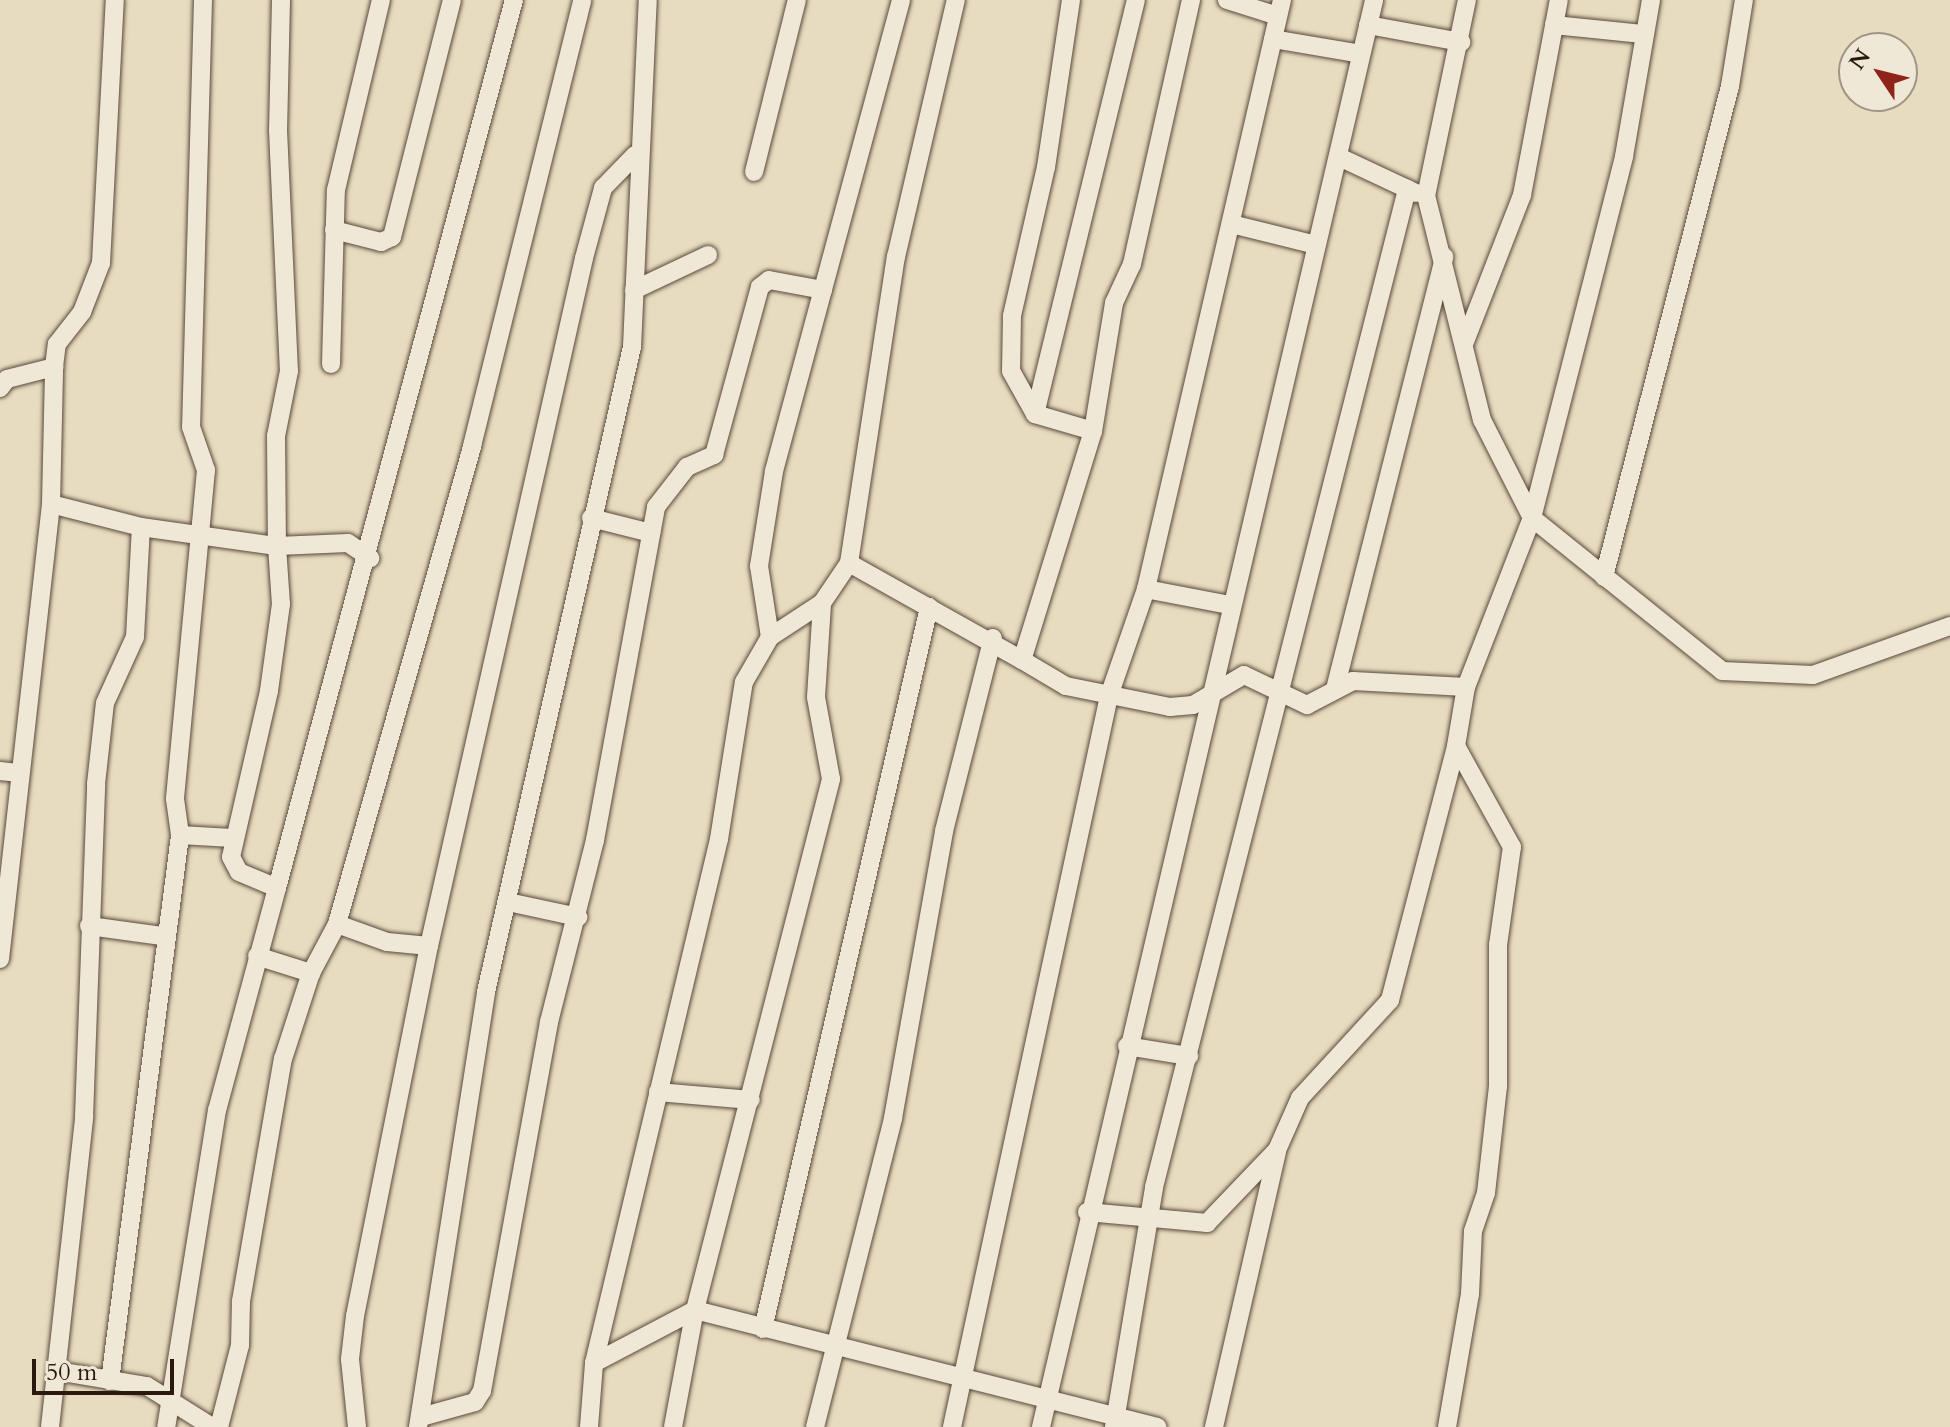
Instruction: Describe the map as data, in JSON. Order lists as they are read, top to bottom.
{
  "scale_bar": "50 m",
  "north": "top left"
}
